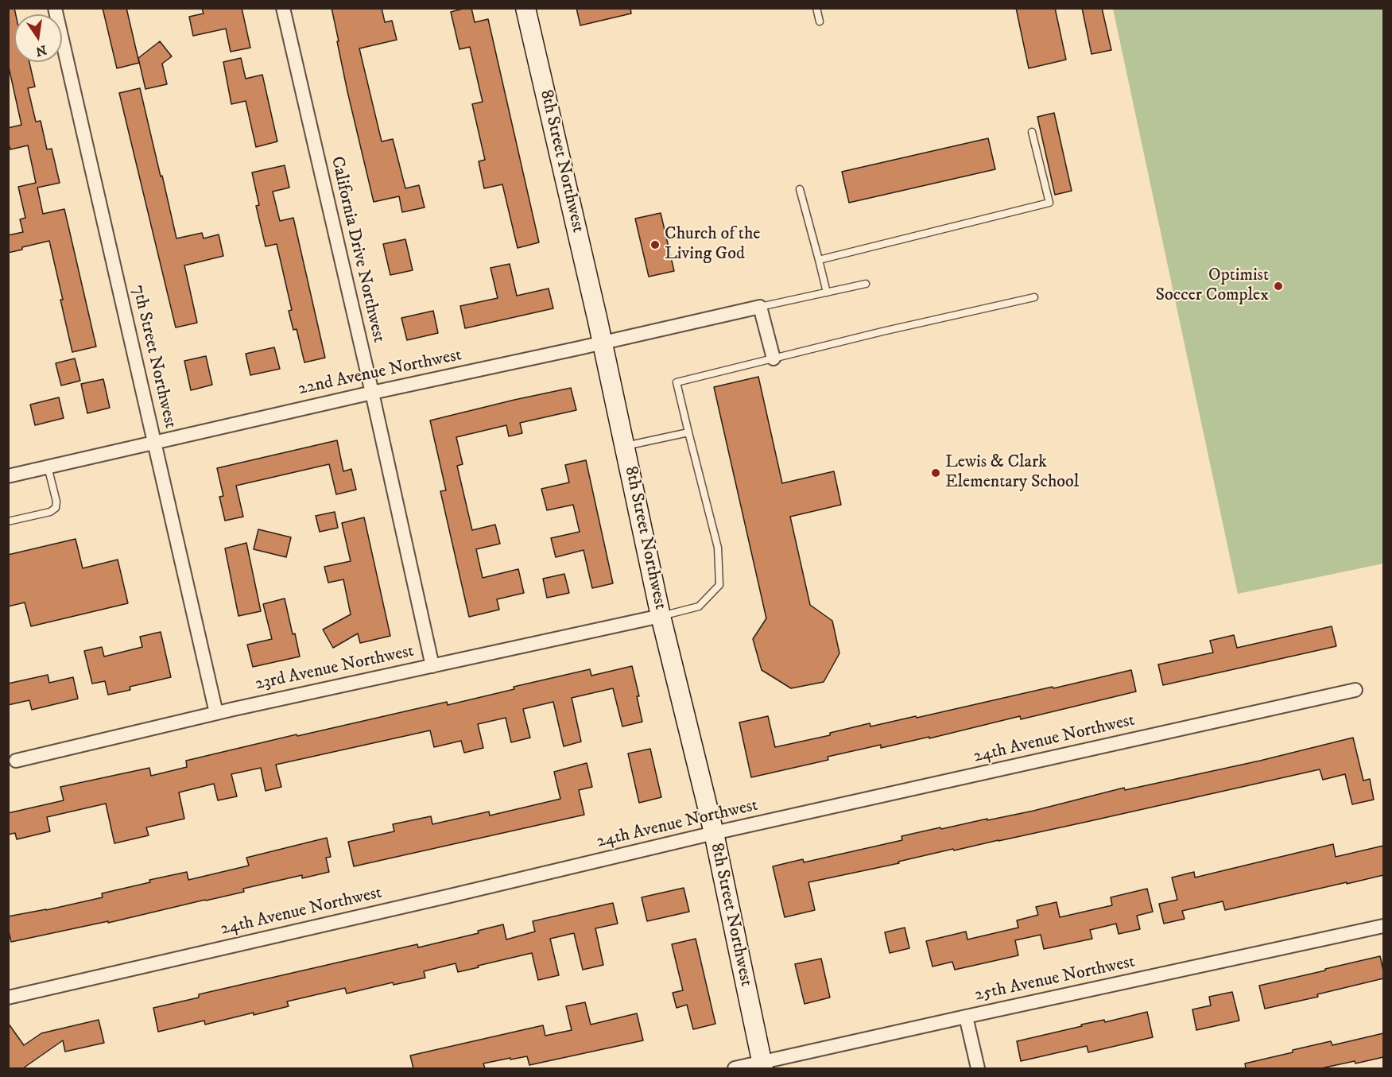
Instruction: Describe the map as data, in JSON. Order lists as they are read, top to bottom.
{
  "streets": {
    "street": [
      "8th Street Northwest",
      "California Drive Northwest",
      "7th Street Northwest",
      "22nd Avenue Northwest",
      "23rd Avenue Northwest",
      "24th Avenue Northwest",
      "25th Avenue Northwest"
    ]
  },
  "crossings": [
    ["8th Street Northwest", "22nd Avenue Northwest"],
    ["8th Street Northwest", "23rd Avenue Northwest"],
    ["8th Street Northwest", "24th Avenue Northwest"],
    ["8th Street Northwest", "25th Avenue Northwest"],
    ["California Drive Northwest", "22nd Avenue Northwest"],
    ["California Drive Northwest", "23rd Avenue Northwest"],
    ["7th Street Northwest", "22nd Avenue Northwest"],
    ["7th Street Northwest", "23rd Avenue Northwest"]
  ],
  "places": ["Church of the Living God", "Optimist Soccer Complex", "Lewis & Clark Elementary School"],
  "north": "bottom"
}
